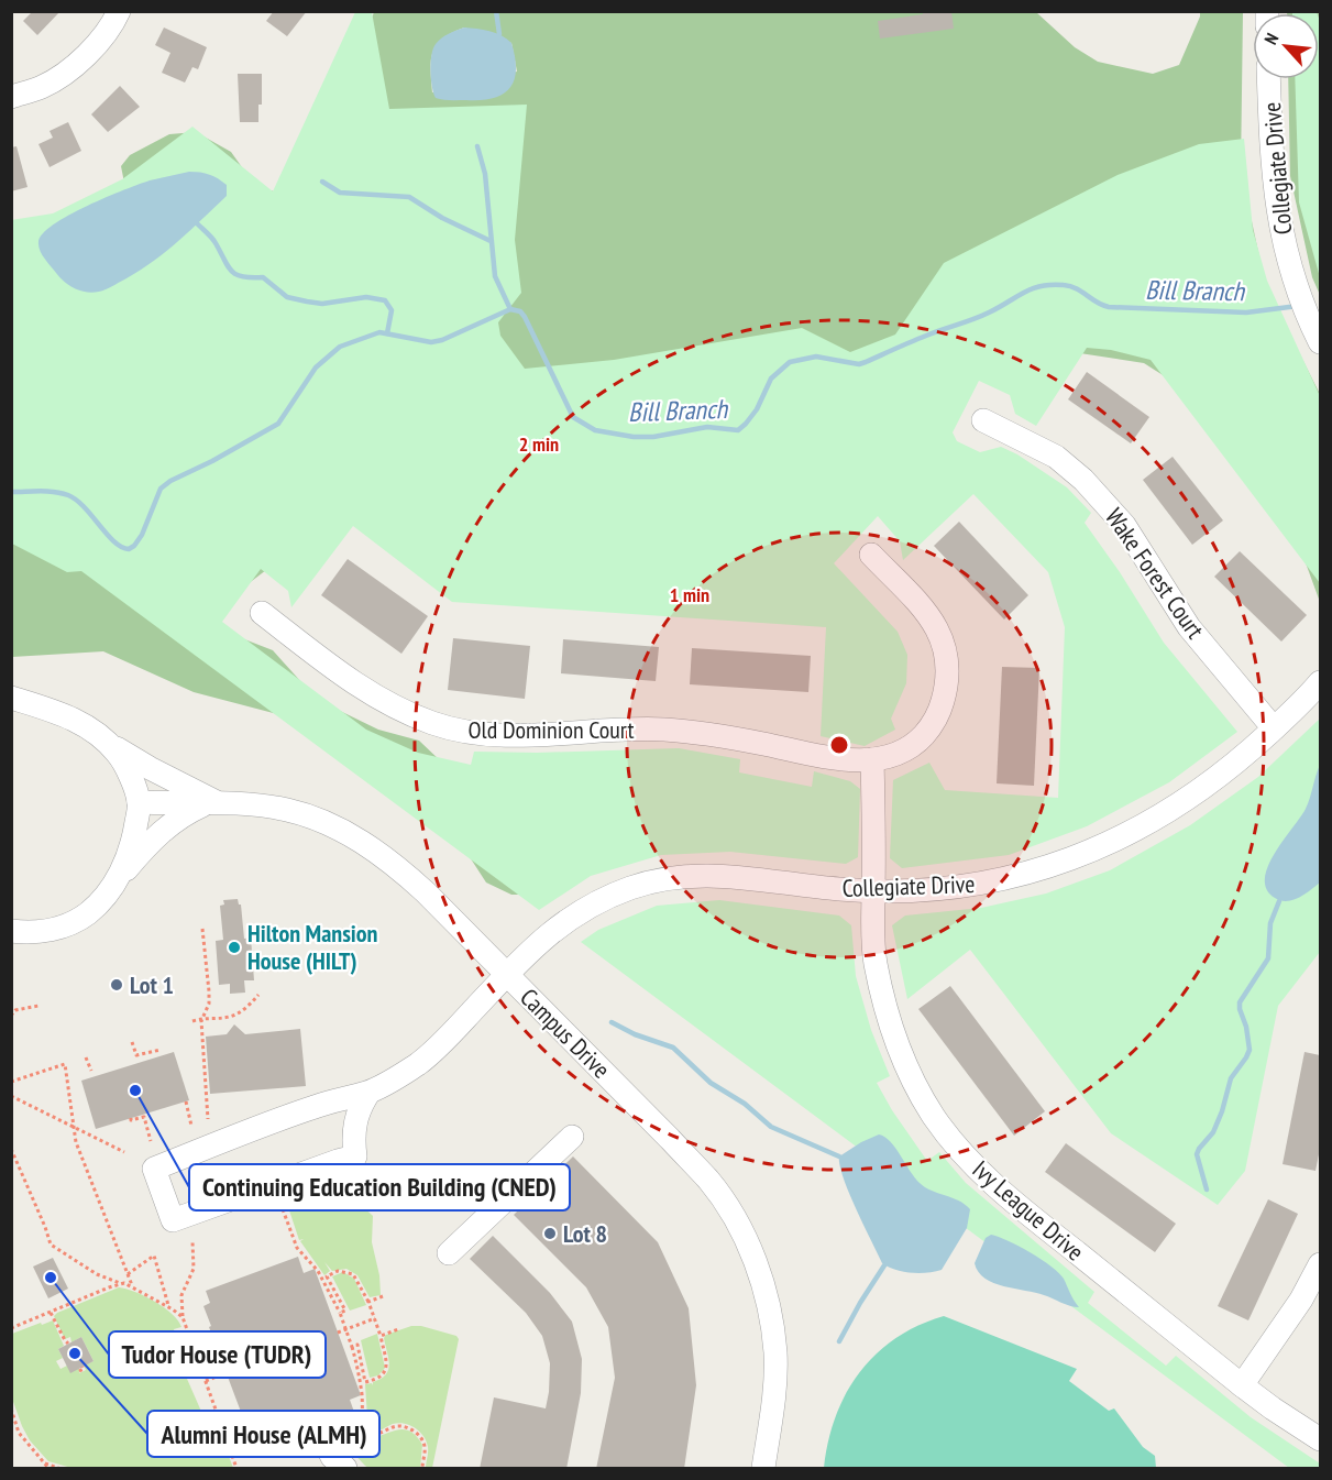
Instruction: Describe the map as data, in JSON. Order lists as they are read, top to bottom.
{
  "streets": {
    "street": [
      "Collegiate Drive",
      "Wake Forest Court",
      "Old Dominion Court",
      "Campus Drive",
      "Ivy League Drive"
    ]
  },
  "crossings": [
    ["Collegiate Drive", "Wake Forest Court"],
    ["Collegiate Drive", "Campus Drive"],
    ["Collegiate Drive", "Ivy League Drive"]
  ],
  "water": ["Bill Branch"],
  "places": [
    "Hilton Mansion House (HILT)",
    "Lot 1",
    "Continuing Education Building (CNED)",
    "Lot 8",
    "Tudor House (TUDR)",
    "Alumni House (ALMH)"
  ],
  "north": "top left",
  "rings": ["2 min", "1 min"]
}
